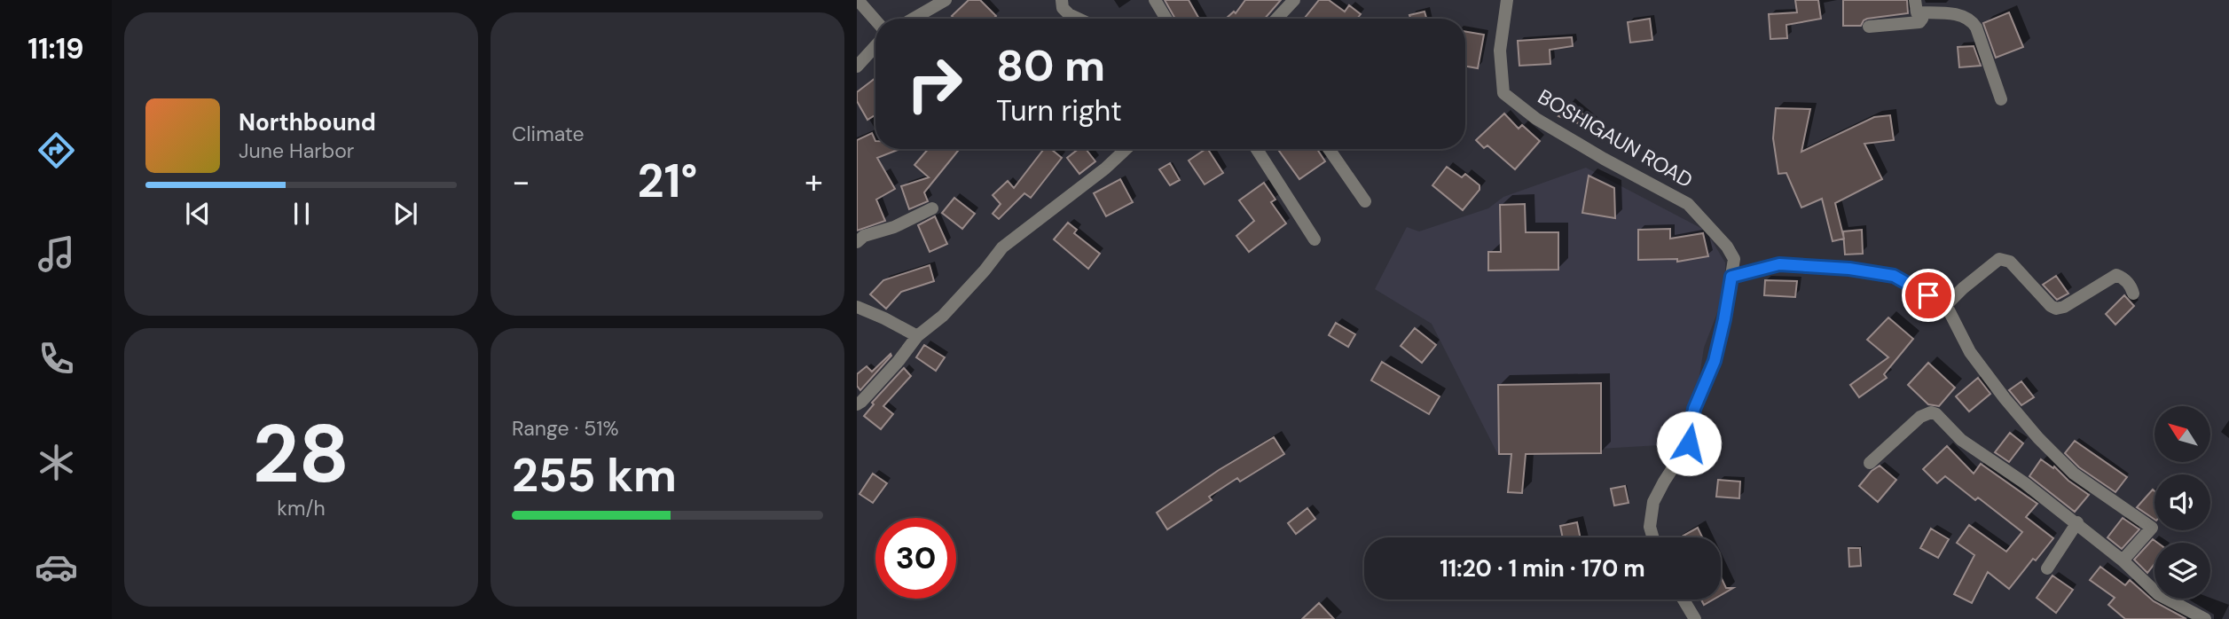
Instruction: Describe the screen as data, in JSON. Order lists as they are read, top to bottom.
{
  "streets": {
    "street": ["BOSHIGAUN ROAD"]
  },
  "north": "top left",
  "page": {
    "tabs": "11:19",
    "tile": [
      "Climate",
      ["28", "km/h"],
      ["Range · 51%", "255 km"]
    ],
    "turn": ["80 m", "Turn right"],
    "song": ["Northbound", "June Harbor"],
    "heat": ["−", "21°", "+"],
    "limit": "30",
    "trip": "11:20 · 1 min · 170 m"
  }
}
